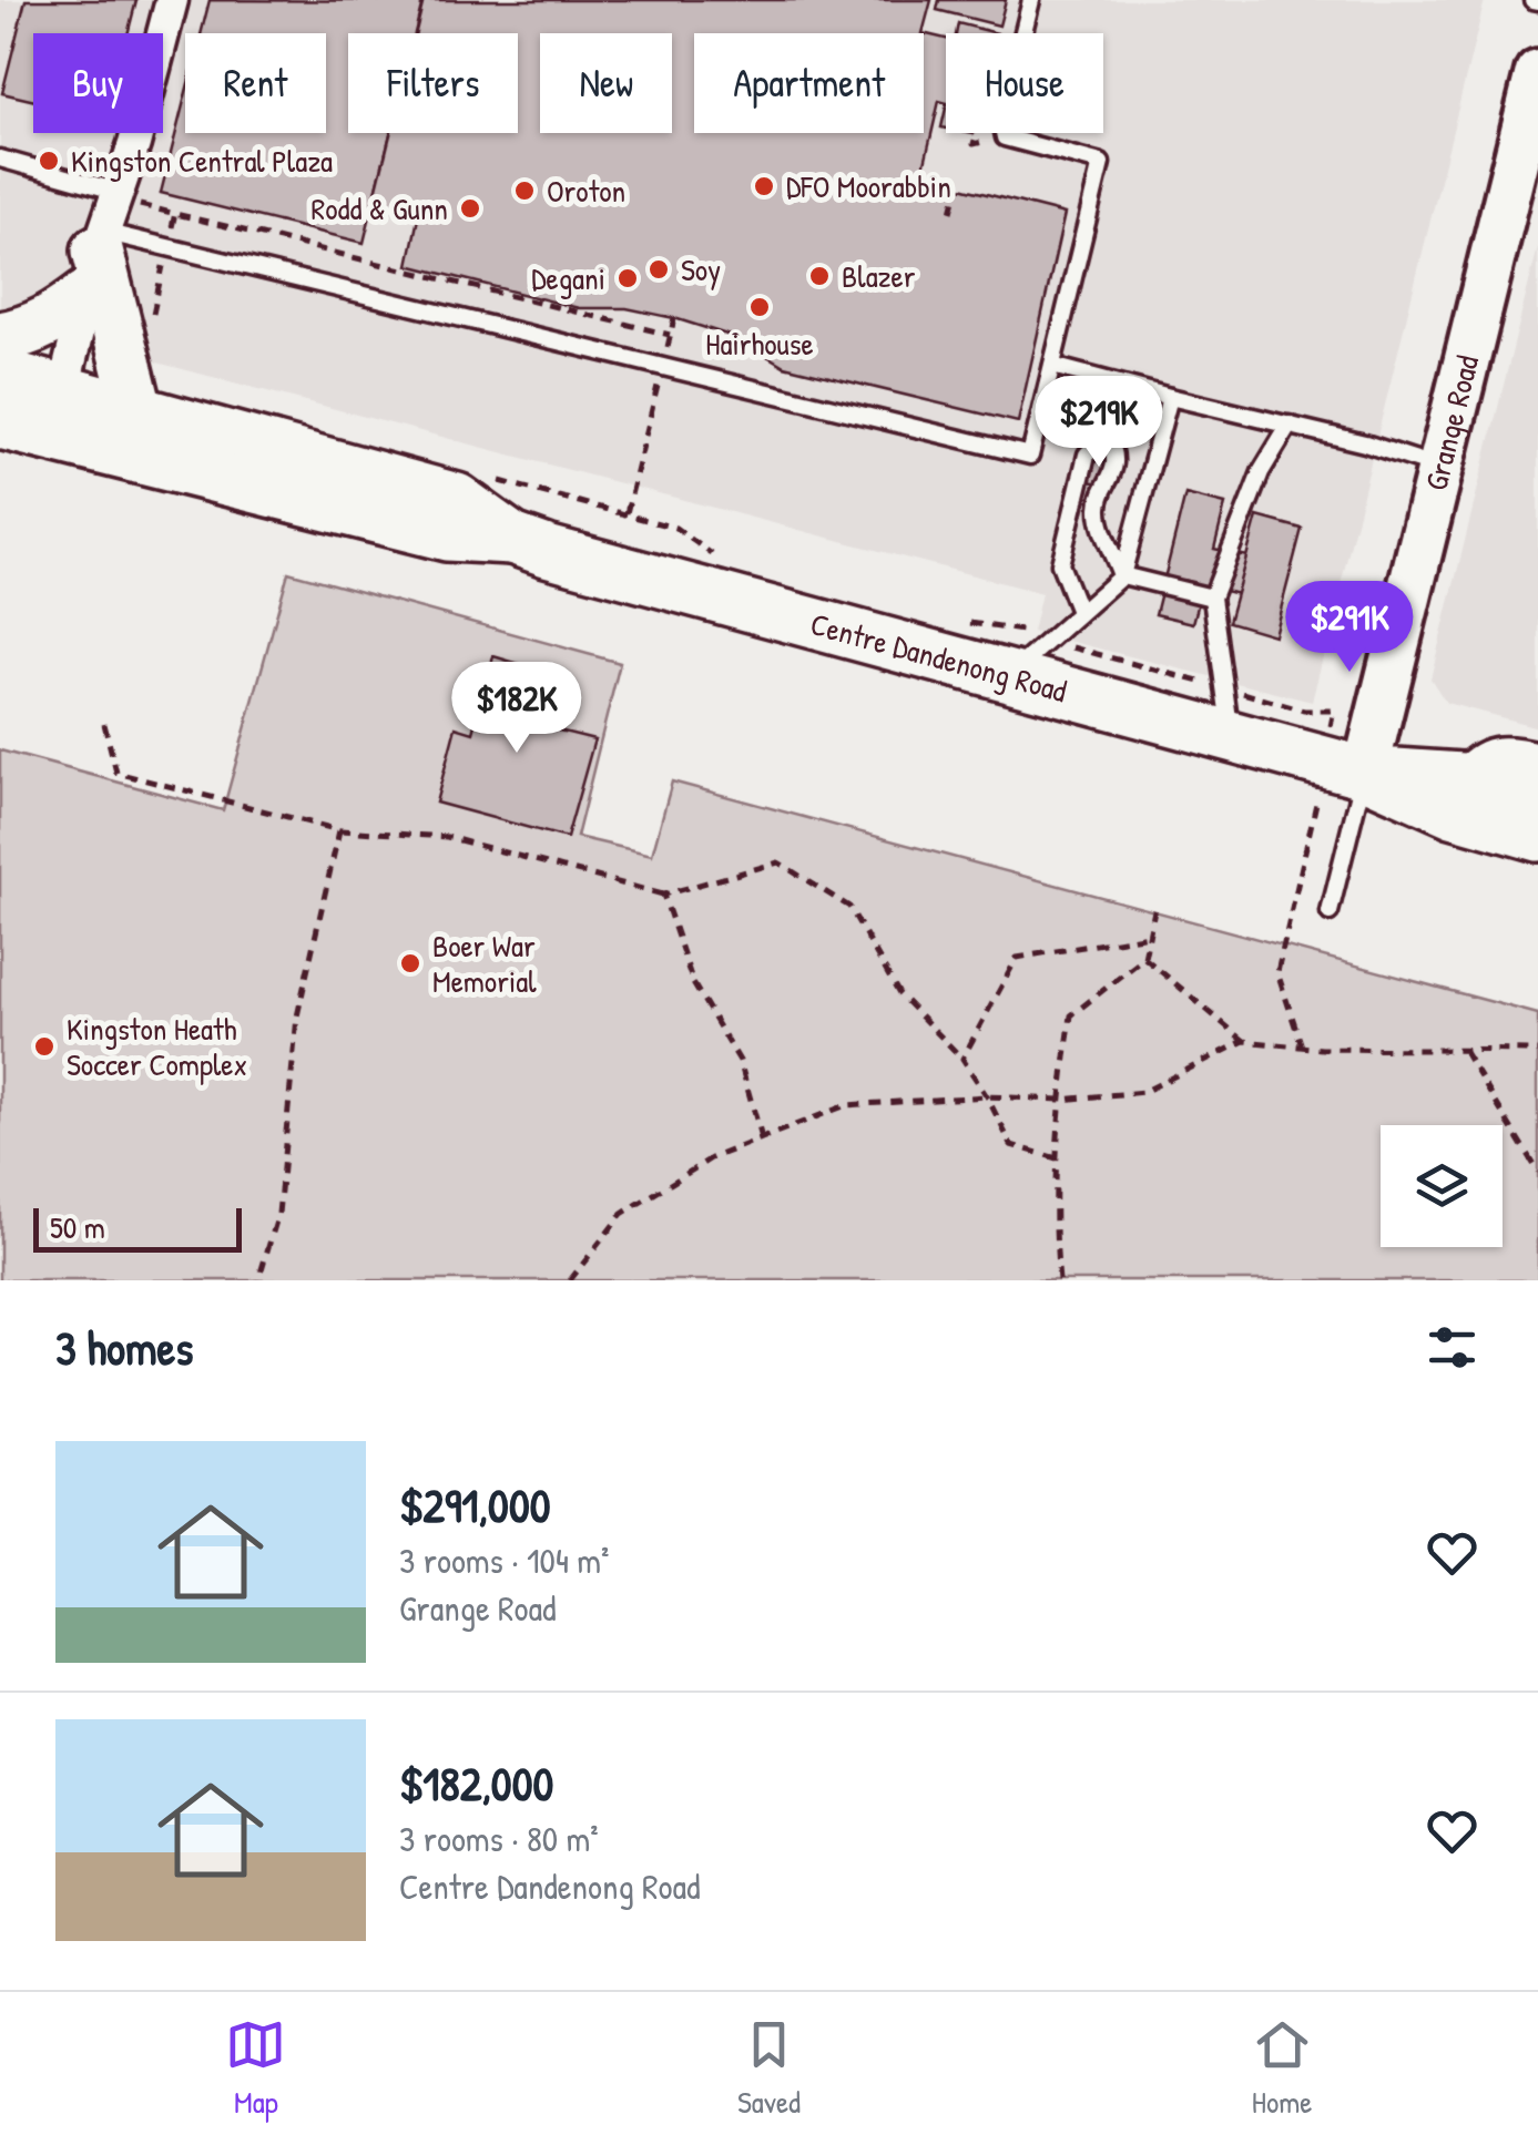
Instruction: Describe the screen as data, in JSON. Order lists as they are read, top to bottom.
{
  "streets": {
    "main road": ["Grange Road", "Centre Dandenong Road"]
  },
  "crossings": [
    ["Grange Road", "Centre Dandenong Road"]
  ],
  "places": [
    "Kingston Central Plaza",
    "DFO Moorabbin",
    "Oroton",
    "Rodd & Gunn",
    "Soy",
    "Blazer",
    "Degani",
    "Hairhouse",
    "Boer War Memorial",
    "Kingston Heath Soccer Complex"
  ],
  "scale_bar": "50 m",
  "page": {
    "chip": [
      "Buy",
      "Rent",
      "Filters",
      "New",
      "Apartment",
      "House"
    ],
    "price": ["$219K", "$291K", "$182K"],
    "scale": "50 m",
    "heading": "3 homes",
    "list": [
      {
        "name": "$291,000",
        "note": "3 rooms · 104 m² · Grange Road"
      },
      {
        "name": "$182,000",
        "note": "3 rooms · 80 m² · Centre Dandenong Road"
      }
    ],
    "tabs": ["Map", "Saved", "Home"]
  }
}
